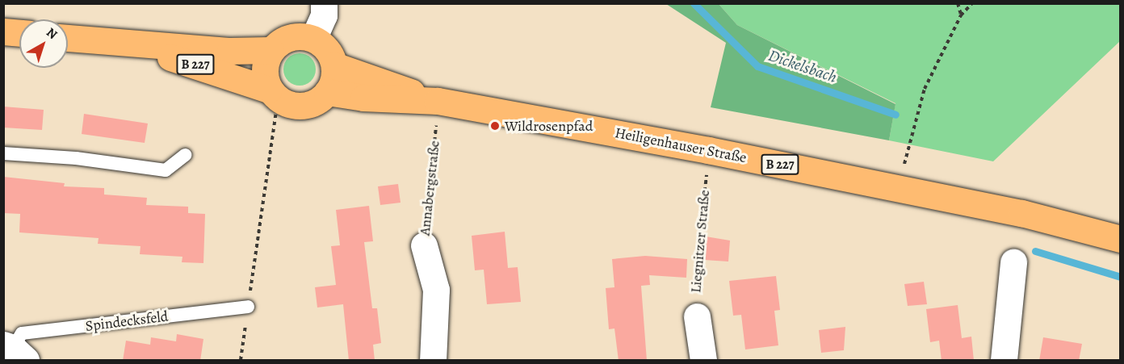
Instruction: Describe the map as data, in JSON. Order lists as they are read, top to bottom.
{
  "streets": {
    "main road": ["B 227", "Heiligenhauser Straße"],
    "street": ["Annabergstraße"],
    "lane": ["Spindecksfeld"],
    "path": ["Liegnitzer Straße"]
  },
  "crossings": [
    ["B 227", "Heiligenhauser Straße"],
    ["Heiligenhauser Straße", "Annabergstraße"],
    ["Heiligenhauser Straße", "Liegnitzer Straße"]
  ],
  "water": ["Dickelsbach"],
  "places": ["Wildrosenpfad"],
  "north": "top right"
}
